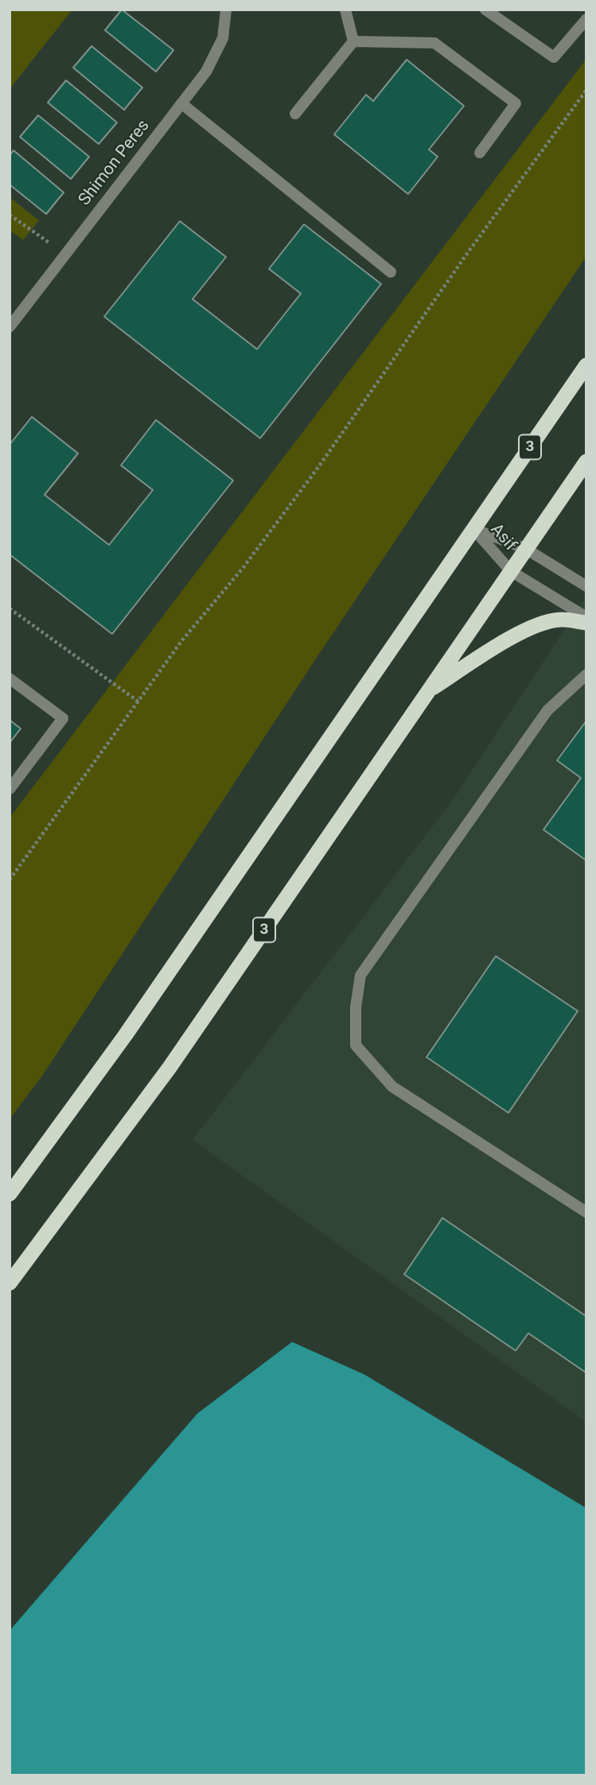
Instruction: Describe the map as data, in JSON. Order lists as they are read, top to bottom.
{
  "streets": {
    "highway": ["3"],
    "street": ["Shimon Peres", "Asif"]
  },
  "crossings": [
    ["3", "Asif"]
  ]
}
